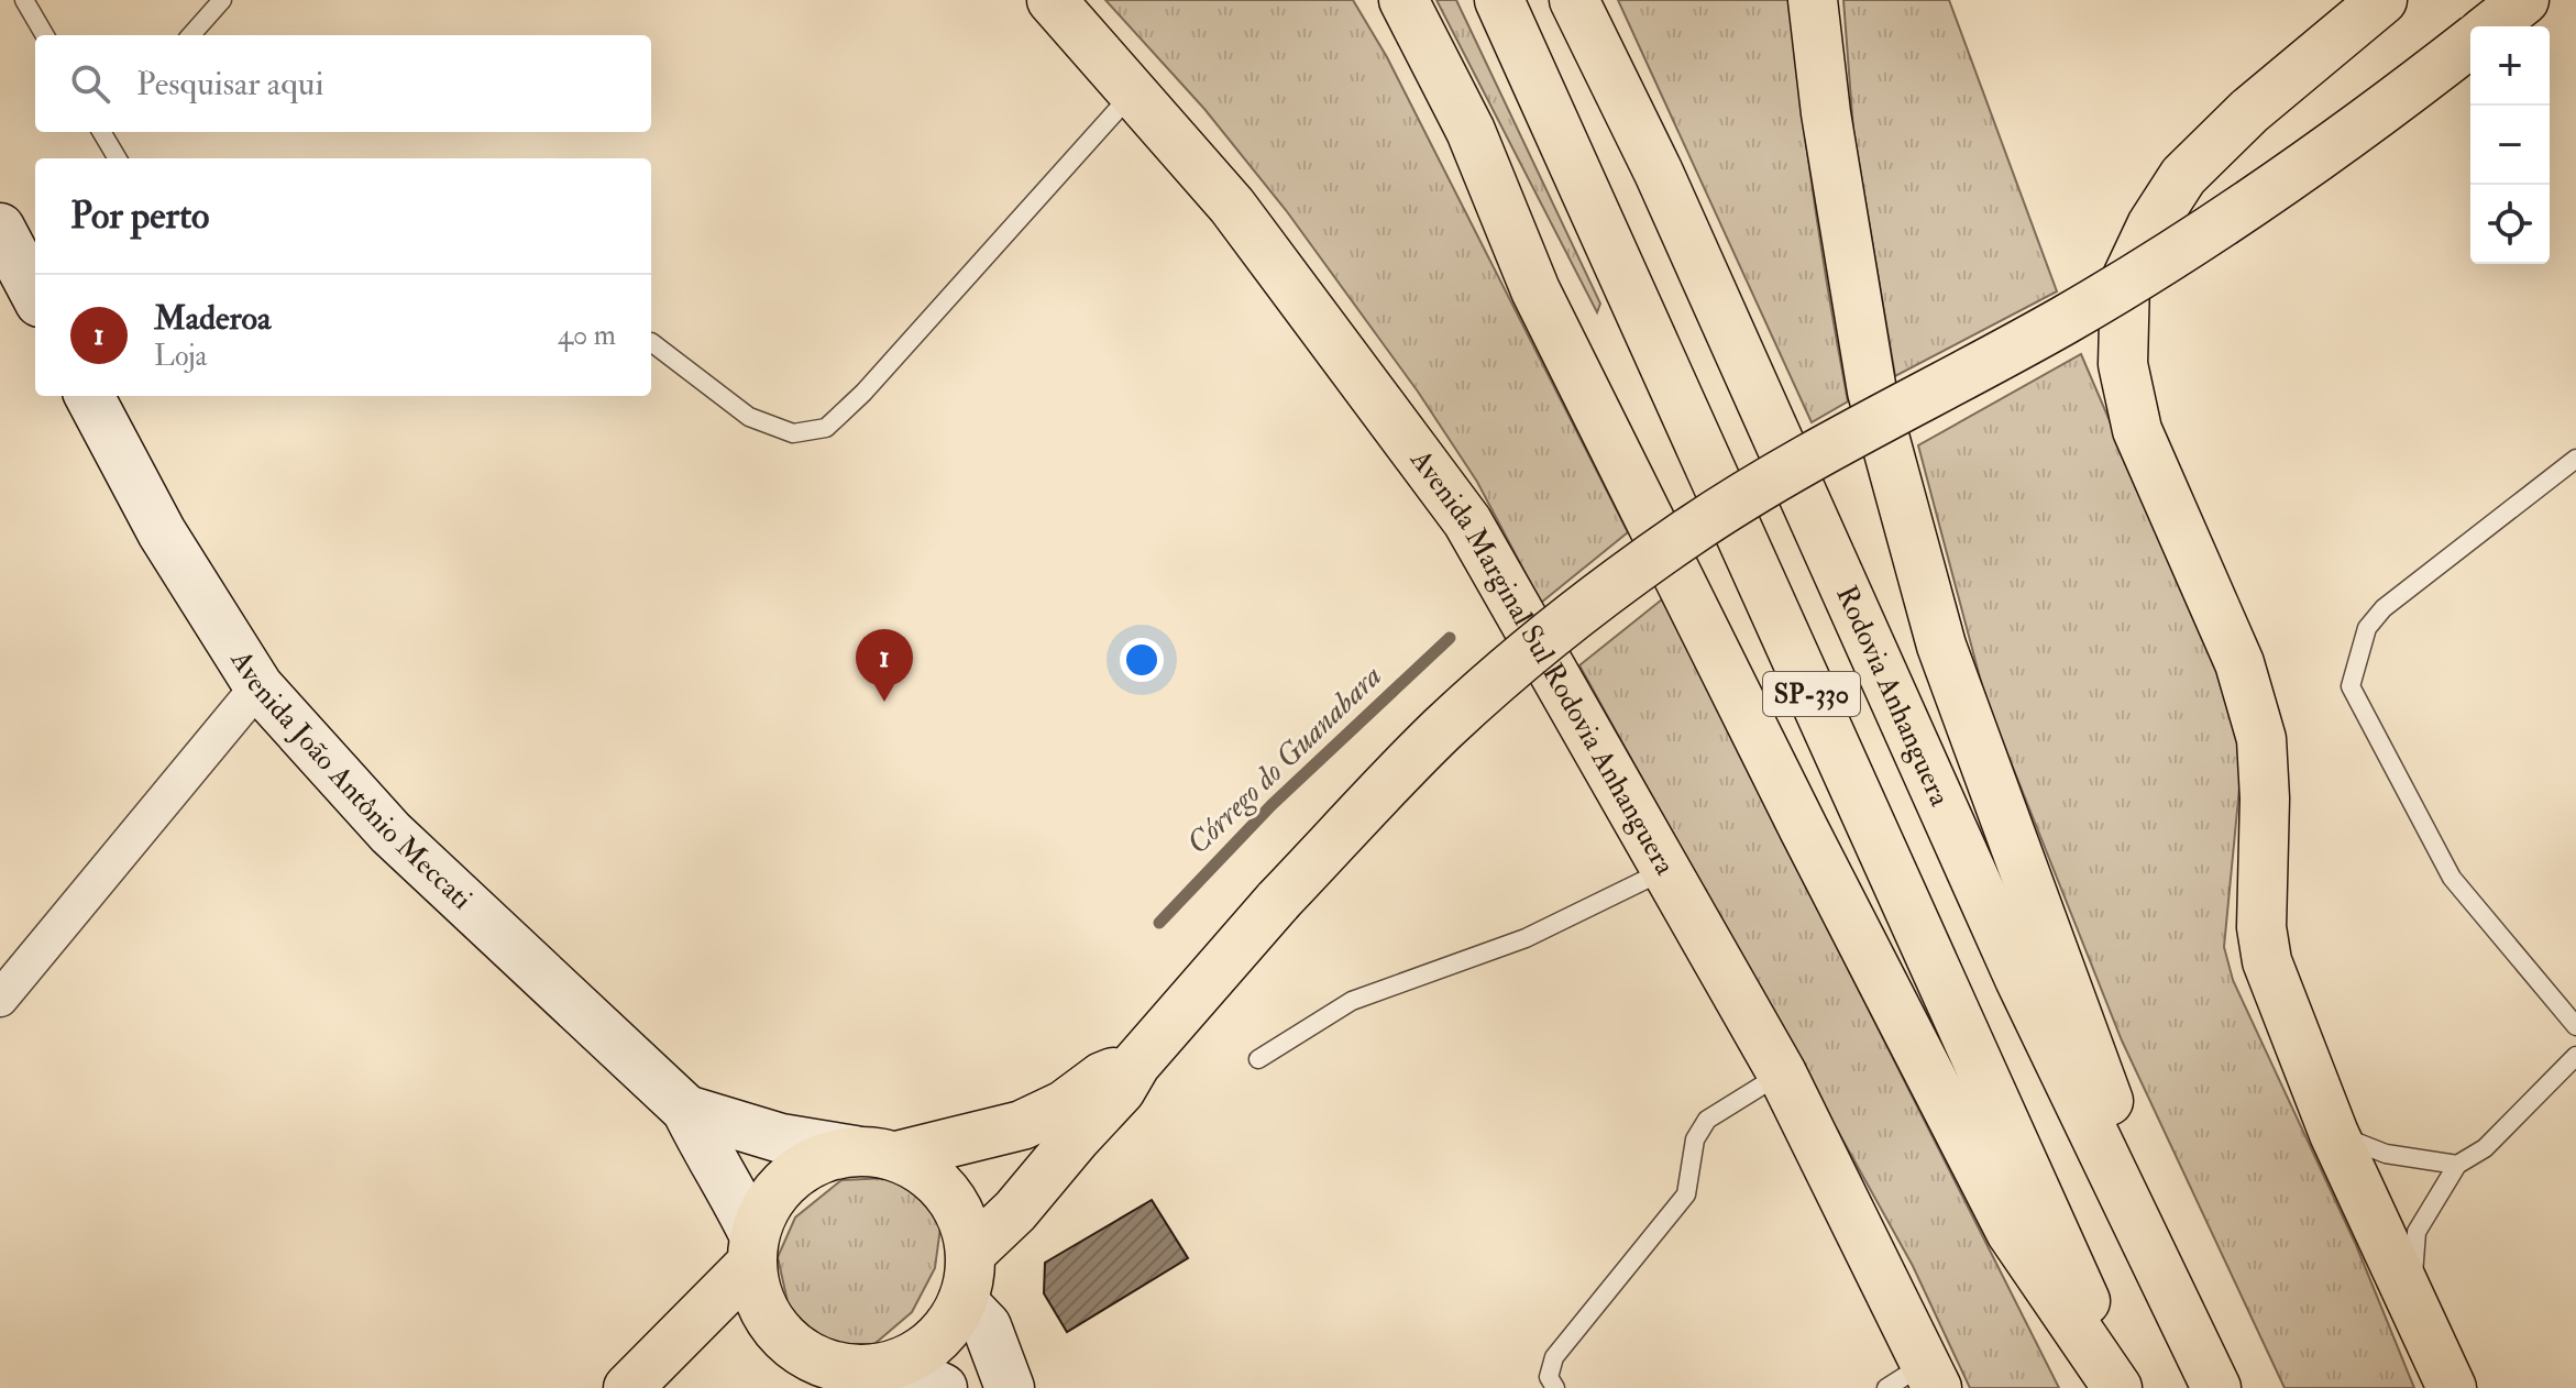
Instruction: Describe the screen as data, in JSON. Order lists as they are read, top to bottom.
{
  "streets": {
    "main road": [
      "Avenida Marginal Sul Rodovia Anhanguera",
      "SP-330",
      "Rodovia Anhanguera",
      "Avenida João Antônio Meccati"
    ]
  },
  "water": ["Córrego do Guanabara"],
  "page": {
    "map_buttons": ["+", "−"],
    "search": "Pesquisar aqui",
    "heading": "Por perto",
    "list": [
      {
        "mark": "1",
        "name": "Maderoa",
        "note": "Loja",
        "value": "40 m"
      }
    ],
    "pins": "1"
  }
}
